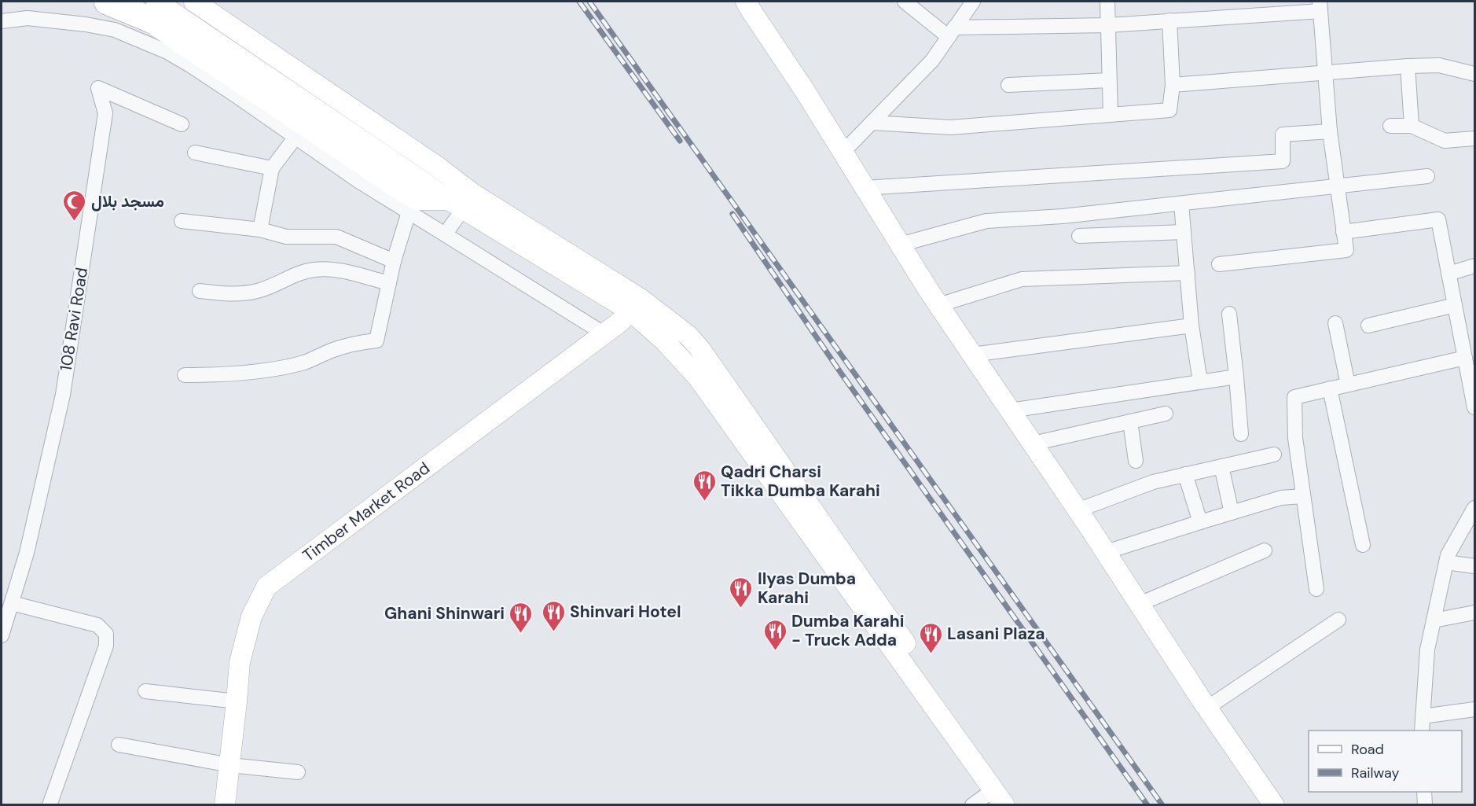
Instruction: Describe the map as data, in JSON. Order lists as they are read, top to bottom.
{
  "streets": {
    "main road": ["Timber Market Road"],
    "street": ["108 Ravi Road"]
  },
  "places": {
    "mosque": ["مسجد بلال"],
    "restaurant": [
      "Qadri Charsi Tikka Dumba Karahi",
      "Ilyas Dumba Karahi",
      "Shinvari Hotel",
      "Ghani Shinwari",
      "Dumba Karahi - Truck Adda",
      "Lasani Plaza"
    ]
  },
  "legend": ["Road", "Railway"]
}
